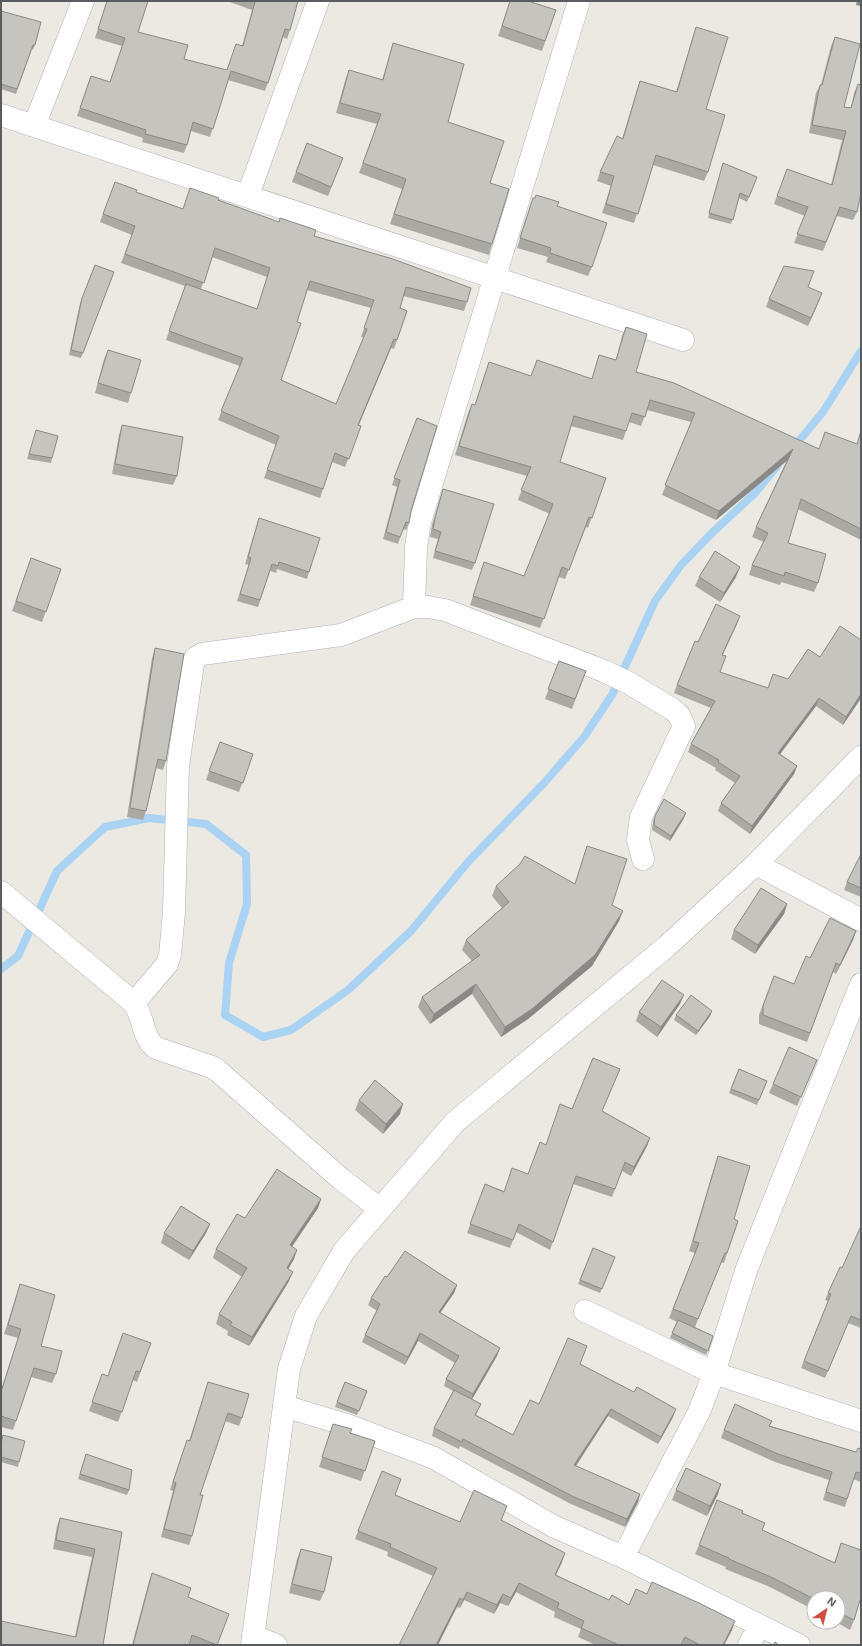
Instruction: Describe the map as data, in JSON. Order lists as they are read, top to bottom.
{
  "north": "top right"
}
